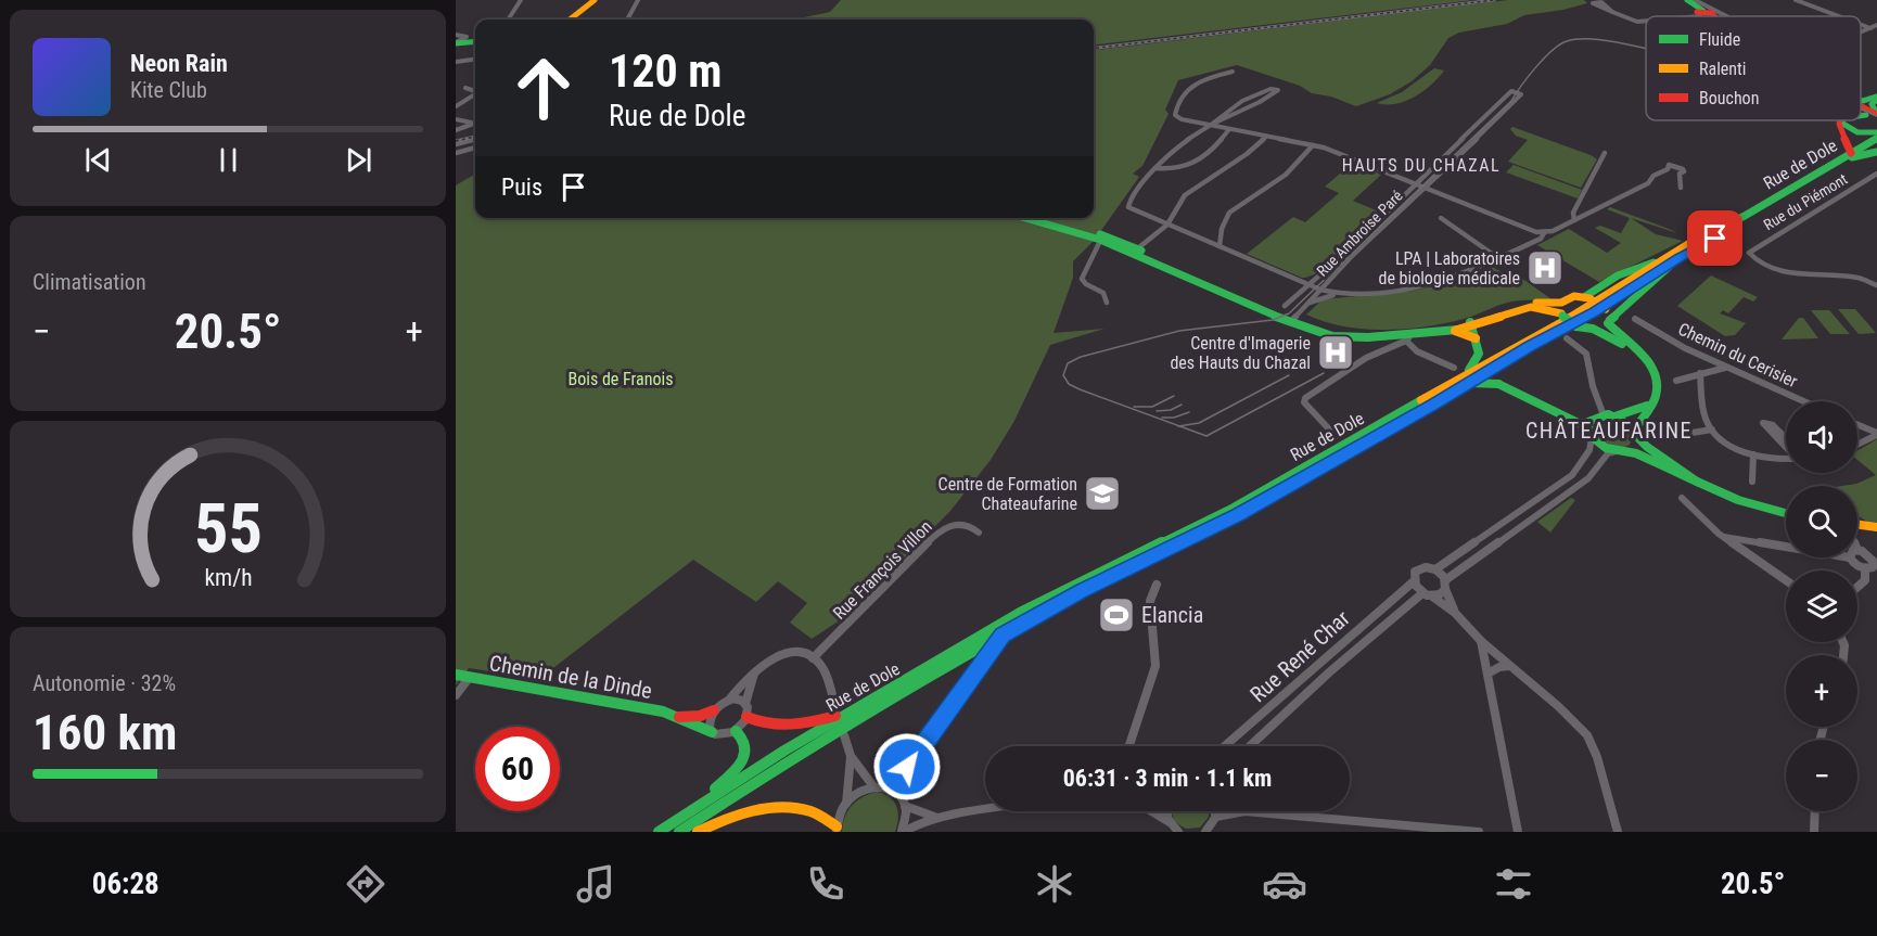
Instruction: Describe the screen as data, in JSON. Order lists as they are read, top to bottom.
{
  "streets": {
    "main road": ["Rue de Dole", "Chemin de la Dinde"],
    "street": [
      "Rue du Piémont",
      "Rue Ambroise Paré",
      "Chemin du Cerisier",
      "Rue François Villon",
      "Rue René Char"
    ]
  },
  "districts": ["HAUTS DU CHAZAL", "CHÂTEAUFARINE"],
  "parks": ["Bois de Franois"],
  "places": {
    "hospital": ["LPA | Laboratoires de biologie médicale", "Centre d'Imagerie des Hauts du Chazal"],
    "school or university": ["Centre de Formation Chateaufarine"],
    "sports": ["Elancia"]
  },
  "legend": ["Fluide", "Ralenti", "Bouchon"],
  "page": {
    "turn": ["120 m", "Rue de Dole"],
    "song": ["Neon Rain", "Kite Club"],
    "then": "Puis",
    "tile": [
      "Climatisation",
      ["Autonomie · 32%", "160 km"]
    ],
    "heat": ["−", "20.5°", "+"],
    "map_buttons": ["+", "−"],
    "limit": "60",
    "trip": "06:31 · 3 min · 1.1 km",
    "tabs": ["06:28", "20.5°"],
    "gauge": ["55", "km/h"]
  }
}
